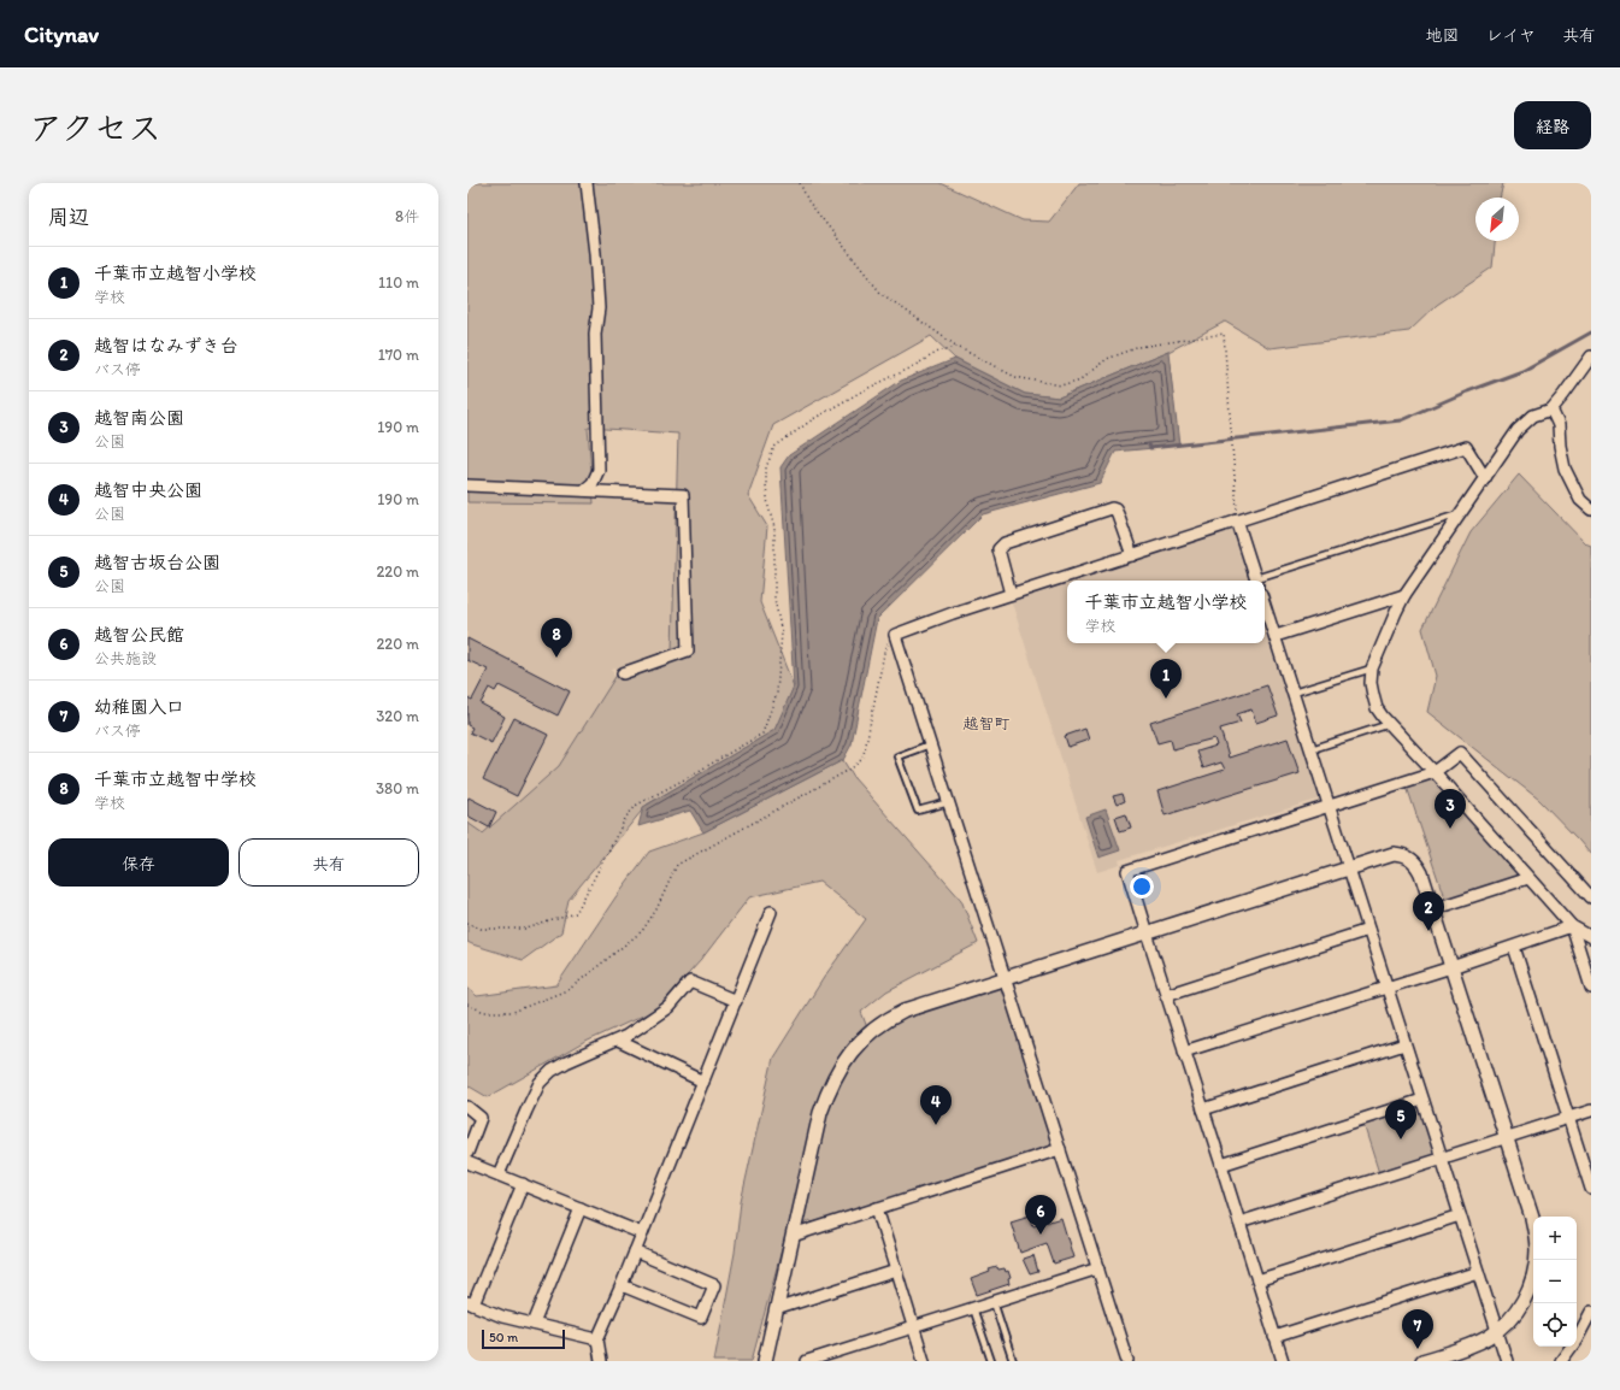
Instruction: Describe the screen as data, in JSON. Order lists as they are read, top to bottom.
{
  "districts": ["越智町"],
  "scale_bar": "50 m",
  "north": "bottom left",
  "page": {
    "header": "Citynav",
    "nav": ["地図", "レイヤ", "共有"],
    "title": "アクセス",
    "buttons": [
      "経路",
      ["保存", "共有"]
    ],
    "heading": ["周辺", "8件"],
    "list": [
      {
        "mark": "1",
        "name": "千葉市立越智小学校",
        "note": "学校",
        "value": "110 m"
      },
      {
        "mark": "2",
        "name": "越智はなみずき台",
        "note": "バス停",
        "value": "170 m"
      },
      {
        "mark": "3",
        "name": "越智南公園",
        "note": "公園",
        "value": "190 m"
      },
      {
        "mark": "4",
        "name": "越智中央公園",
        "note": "公園",
        "value": "190 m"
      },
      {
        "mark": "5",
        "name": "越智古坂台公園",
        "note": "公園",
        "value": "220 m"
      },
      {
        "mark": "6",
        "name": "越智公民館",
        "note": "公共施設",
        "value": "220 m"
      },
      {
        "mark": "7",
        "name": "幼稚園入口",
        "note": "バス停",
        "value": "320 m"
      },
      {
        "mark": "8",
        "name": "千葉市立越智中学校",
        "note": "学校",
        "value": "380 m"
      }
    ],
    "popup": ["千葉市立越智小学校", "学校"],
    "pins": [
      "8",
      "1",
      "3",
      "2",
      "4",
      "5",
      "6",
      "7"
    ],
    "map_buttons": ["+", "−"],
    "scale": "50 m"
  }
}
